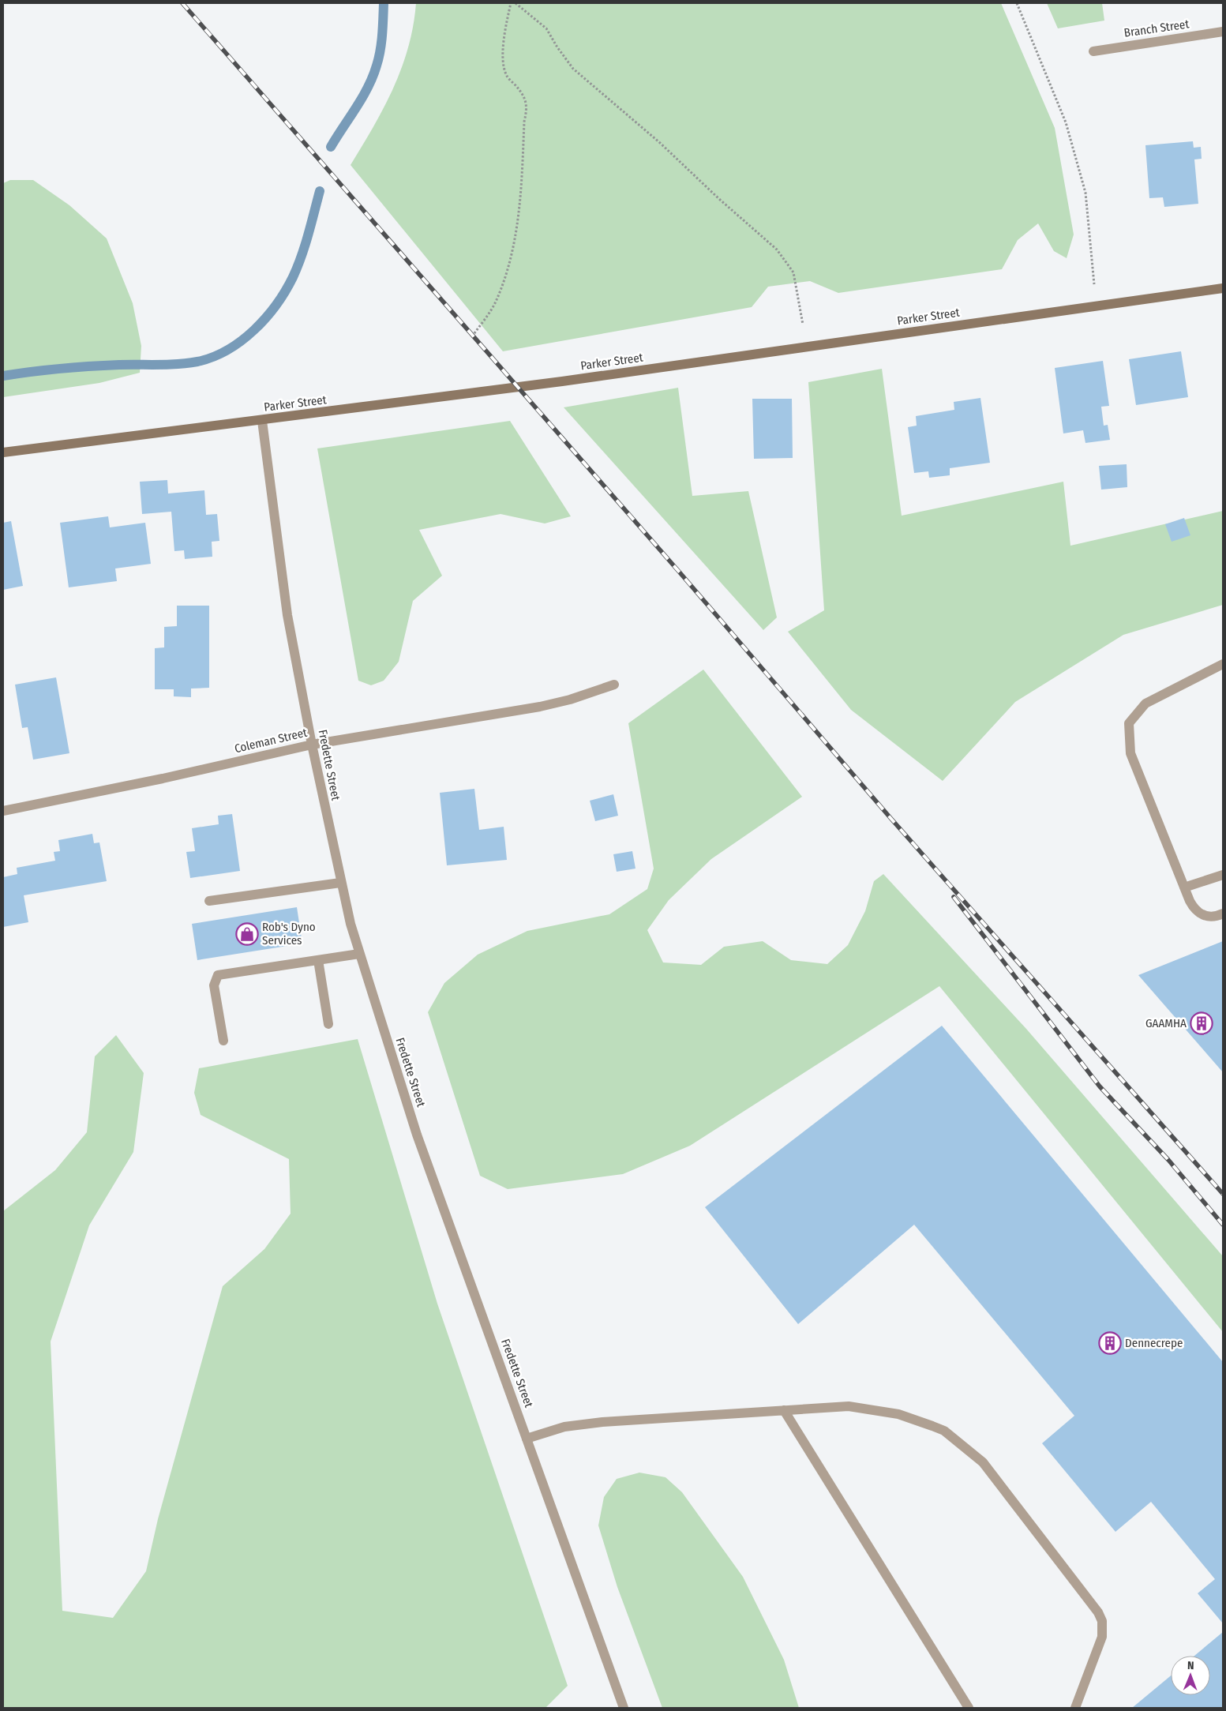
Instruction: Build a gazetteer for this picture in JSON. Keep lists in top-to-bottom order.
{
  "streets": {
    "main road": ["Parker Street"],
    "street": ["Branch Street", "Coleman Street", "Fredette Street"]
  },
  "crossings": [
    ["Parker Street", "Fredette Street"],
    ["Coleman Street", "Fredette Street"]
  ],
  "places": {
    "shop": ["Rob's Dyno Services"],
    "building": ["GAAMHA", "Dennecrepe"]
  },
  "north": "top"
}
